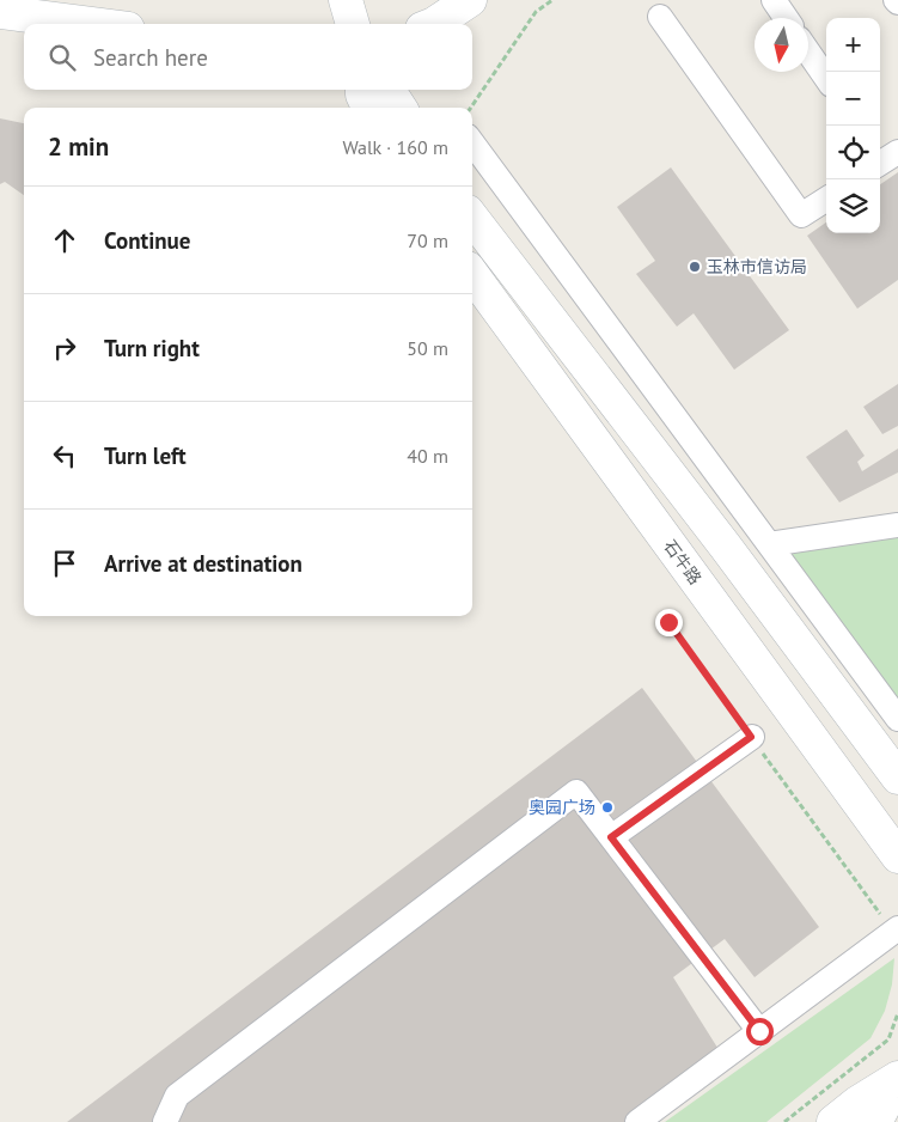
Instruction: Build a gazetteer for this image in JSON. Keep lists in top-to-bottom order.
{
  "streets": {
    "street": ["石牛路"]
  },
  "places": ["玉林市信访局", "奥园广场"],
  "north": "bottom",
  "page": {
    "map_buttons": ["+", "−"],
    "search": "Search here",
    "heading": ["2 min", "Walk · 160 m"],
    "list": [
      ["Continue", "70 m"],
      ["Turn right", "50 m"],
      ["Turn left", "40 m"],
      "Arrive at destination"
    ]
  }
}
